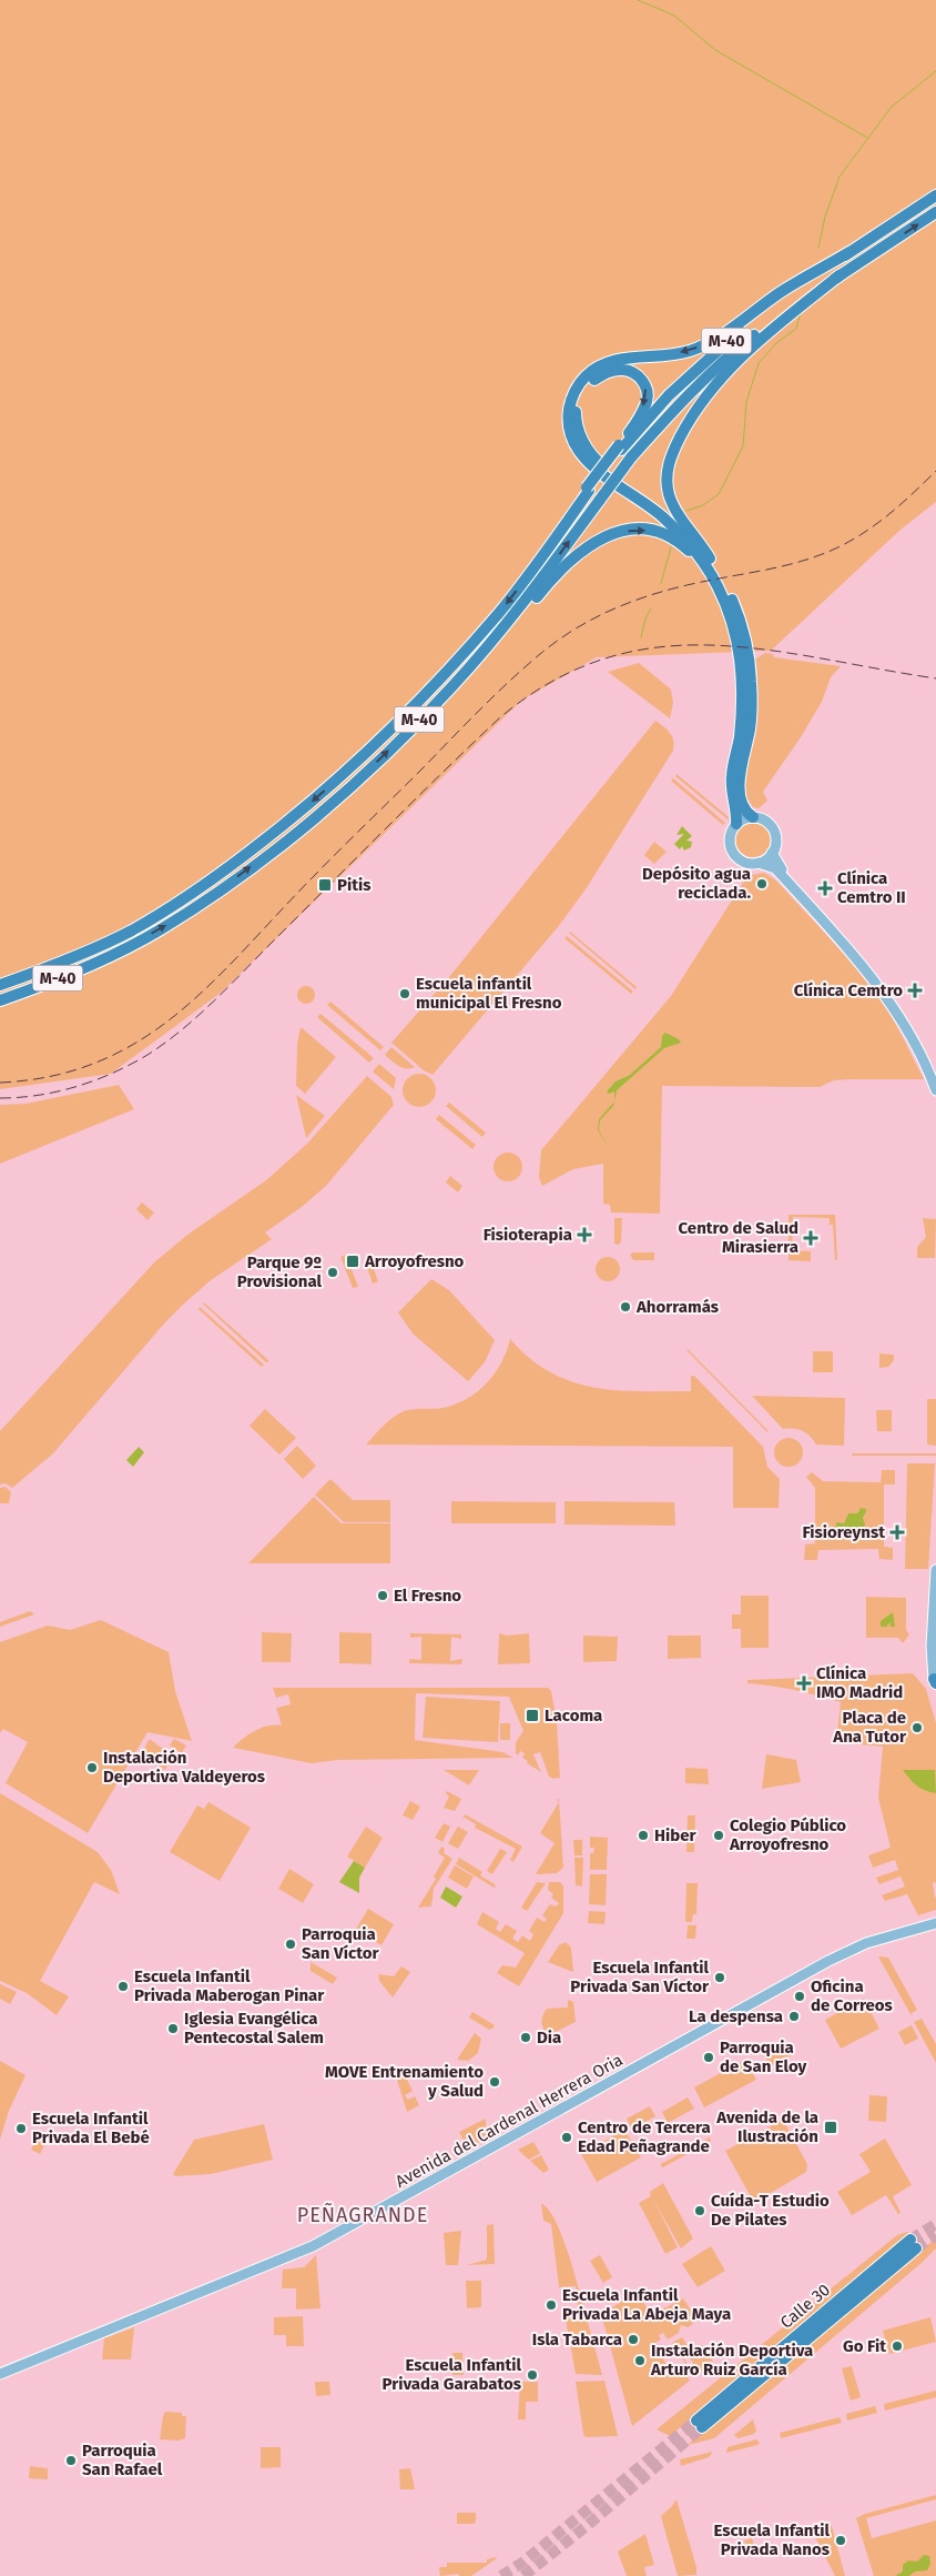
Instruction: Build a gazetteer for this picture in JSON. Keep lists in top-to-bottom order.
{
  "streets": {
    "highway": ["M-40", "Calle 30"],
    "main road": ["Avenida del Cardenal Herrera Oria"]
  },
  "districts": ["PEÑAGRANDE"],
  "places": {
    "other": [
      "Depósito agua reciclada.",
      "Escuela infantil municipal El Fresno",
      "Parque 9º Provisional",
      "Ahorramás",
      "El Fresno",
      "Placa de Ana Tutor",
      "Instalación Deportiva Valdeyeros",
      "Hiber",
      "Colegio Público Arroyofresno",
      "Parroquia San Víctor",
      "Escuela Infantil Privada San Víctor",
      "Escuela Infantil Privada Maberogan Pinar",
      "Oficina de Correos",
      "La despensa",
      "Iglesia Evangélica Pentecostal Salem",
      "Dia",
      "Parroquia de San Eloy",
      "MOVE Entrenamiento y Salud",
      "Escuela Infantil Privada El Bebé",
      "Centro de Tercera Edad Peñagrande",
      "Cuída-T Estudio De Pilates",
      "Escuela Infantil Privada La Abeja Maya",
      "Isla Tabarca",
      "Go Fit",
      "Instalación Deportiva Arturo Ruiz García",
      "Escuela Infantil Privada Garabatos",
      "Parroquia San Rafael",
      "Escuela Infantil Privada Nanos"
    ],
    "transit": [
      "Pitis",
      "Arroyofresno",
      "Lacoma",
      "Avenida de la Ilustración"
    ],
    "health": [
      "Clínica Cemtro II",
      "Clínica Cemtro",
      "Fisioterapia",
      "Centro de Salud Mirasierra",
      "Fisioreynst",
      "Clínica IMO Madrid"
    ]
  }
}
